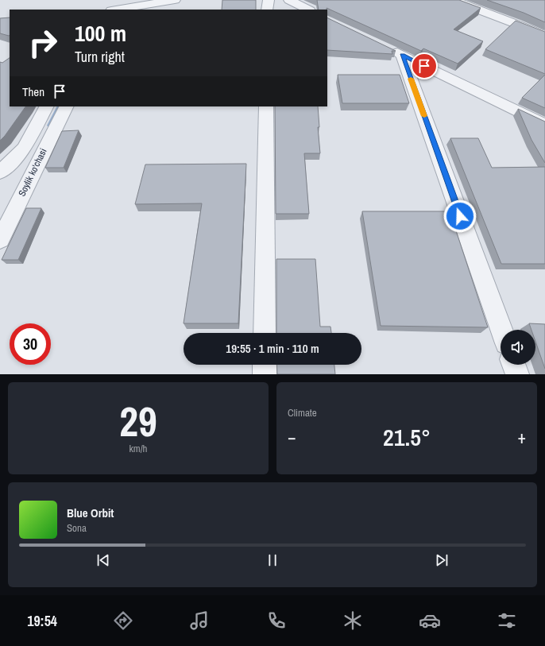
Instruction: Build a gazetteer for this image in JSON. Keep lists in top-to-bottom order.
{
  "streets": {
    "street": ["Soylik ko'chasi"]
  },
  "page": {
    "turn": ["100 m", "Turn right"],
    "then": "Then",
    "limit": "30",
    "trip": "19:55 · 1 min · 110 m",
    "tile": [
      ["29", "km/h"],
      "Climate"
    ],
    "heat": ["−", "21.5°", "+"],
    "song": ["Blue Orbit", "Sona"],
    "tabs": "19:54"
  }
}
